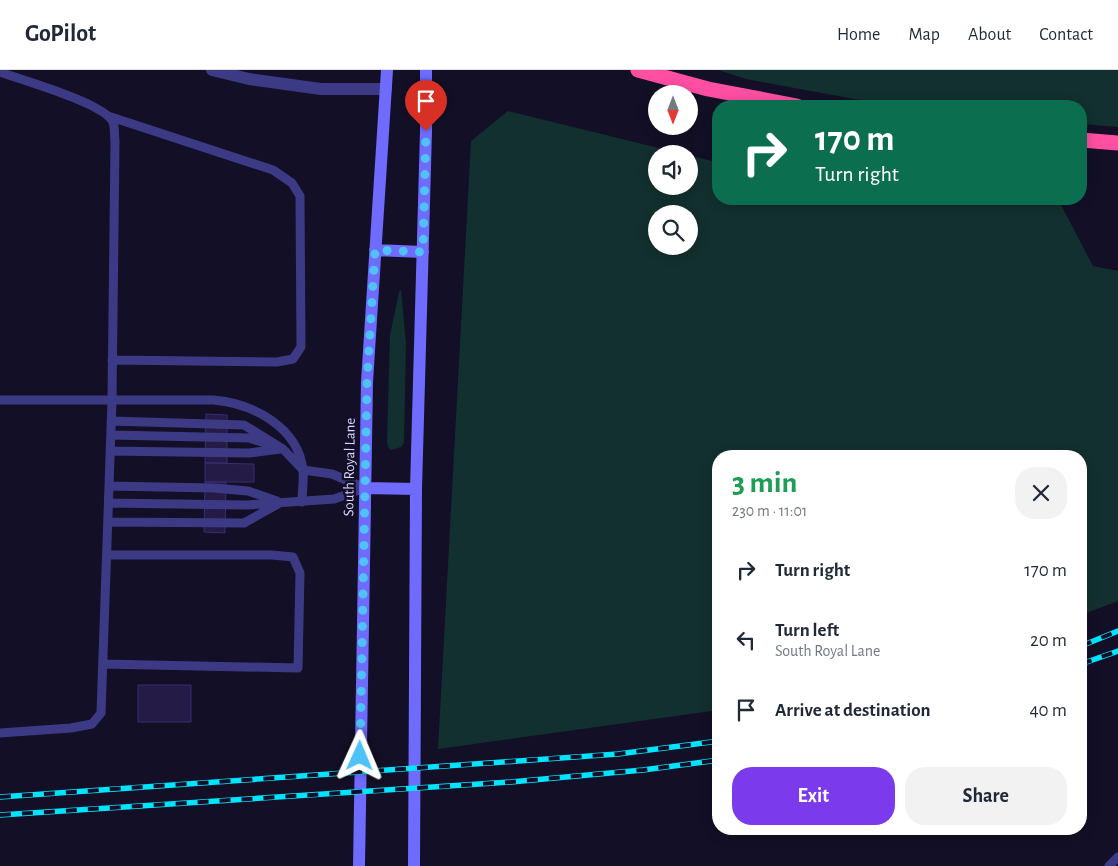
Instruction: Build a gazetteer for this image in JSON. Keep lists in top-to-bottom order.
{
  "streets": {
    "main road": ["South Royal Lane"]
  },
  "north": "bottom",
  "page": {
    "header": "GoPilot",
    "nav": [
      "Home",
      "Map",
      "About",
      "Contact"
    ],
    "turn": ["170 m", "Turn right"],
    "heading": ["3 min", "230 m · 11:01"],
    "list": [
      {
        "name": "Turn right",
        "value": "170 m"
      },
      {
        "name": "Turn left",
        "note": "South Royal Lane",
        "value": "20 m"
      },
      {
        "name": "Arrive at destination",
        "value": "40 m"
      }
    ],
    "buttons": ["Exit", "Share"]
  }
}
